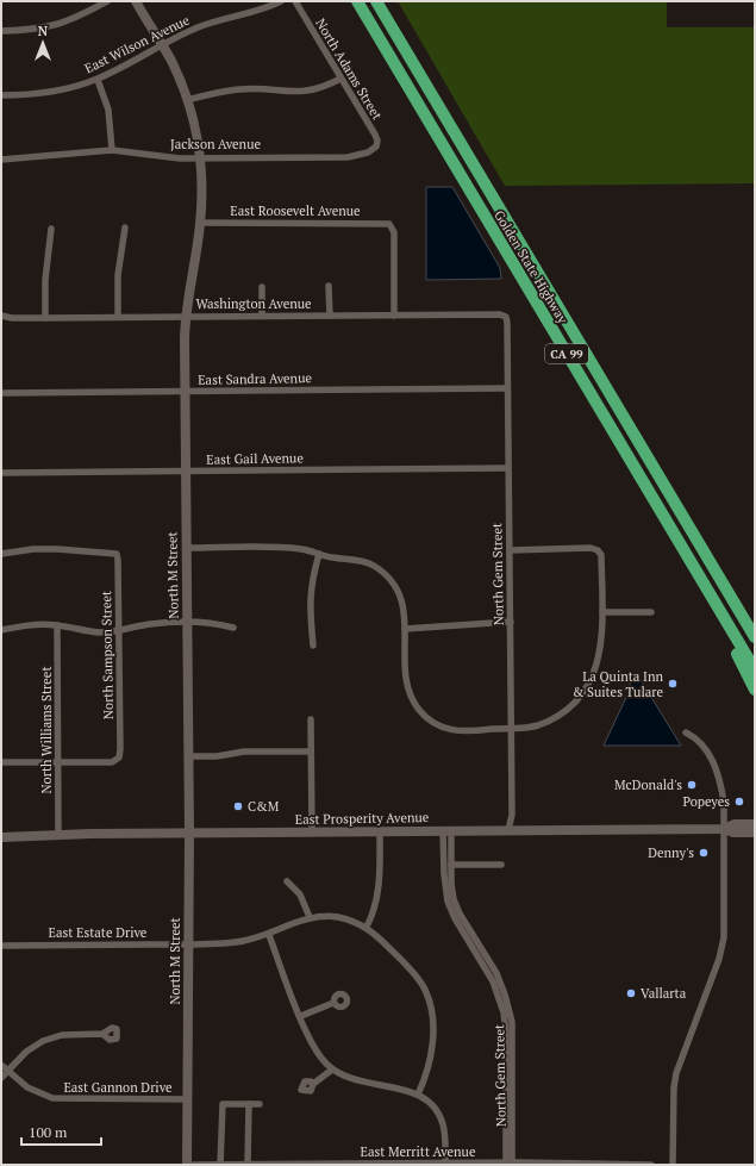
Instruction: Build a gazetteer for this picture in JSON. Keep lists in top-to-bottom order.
{
  "streets": {
    "highway": ["Golden State Highway", "CA 99"],
    "street": [
      "East Wilson Avenue",
      "North Adams Street",
      "Jackson Avenue",
      "East Roosevelt Avenue",
      "Washington Avenue",
      "East Sandra Avenue",
      "East Gail Avenue",
      "North Gem Street",
      "North M Street",
      "North Sampson Street",
      "North Williams Street",
      "East Prosperity Avenue",
      "East Estate Drive",
      "East Gannon Drive",
      "East Merritt Avenue"
    ]
  },
  "crossings": [
    ["East Wilson Avenue", "North M Street"],
    ["North Adams Street", "Jackson Avenue"],
    ["Jackson Avenue", "North M Street"],
    ["East Roosevelt Avenue", "Washington Avenue"],
    ["East Roosevelt Avenue", "North M Street"],
    ["Washington Avenue", "North Gem Street"],
    ["Washington Avenue", "North M Street"],
    ["East Sandra Avenue", "North Gem Street"],
    ["East Sandra Avenue", "North M Street"],
    ["East Gail Avenue", "North Gem Street"],
    ["East Gail Avenue", "North M Street"],
    ["North Gem Street", "East Prosperity Avenue"],
    ["North Gem Street", "East Merritt Avenue"],
    ["North M Street", "East Prosperity Avenue"],
    ["North M Street", "East Estate Drive"],
    ["North M Street", "East Gannon Drive"],
    ["North M Street", "East Merritt Avenue"],
    ["North Sampson Street", "North Williams Street"],
    ["North Williams Street", "East Prosperity Avenue"]
  ],
  "places": [
    "La Quinta Inn & Suites Tulare",
    "McDonald's",
    "Popeyes",
    "C&M",
    "Denny's",
    "Vallarta"
  ],
  "scale_bar": "100 m",
  "north": "top"
}
